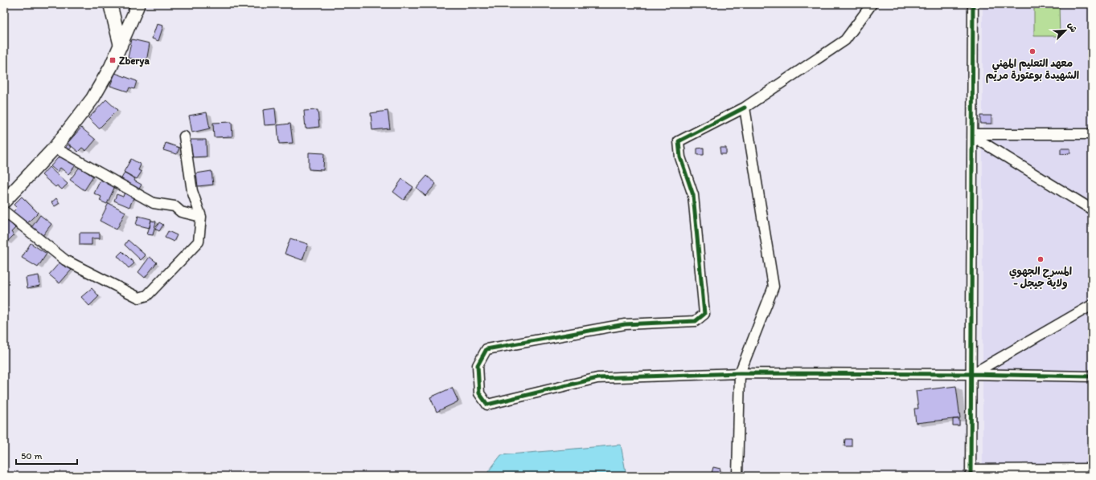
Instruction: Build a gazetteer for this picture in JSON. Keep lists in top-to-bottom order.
{
  "places": {
    "other": ["معهد التعليم المهني الشهيدة بوعتورة مريم", "المسرح الجهوي - ولاية جيجل"],
    "transit": ["Zberya"]
  },
  "scale_bar": "50 m",
  "north": "top right"
}
